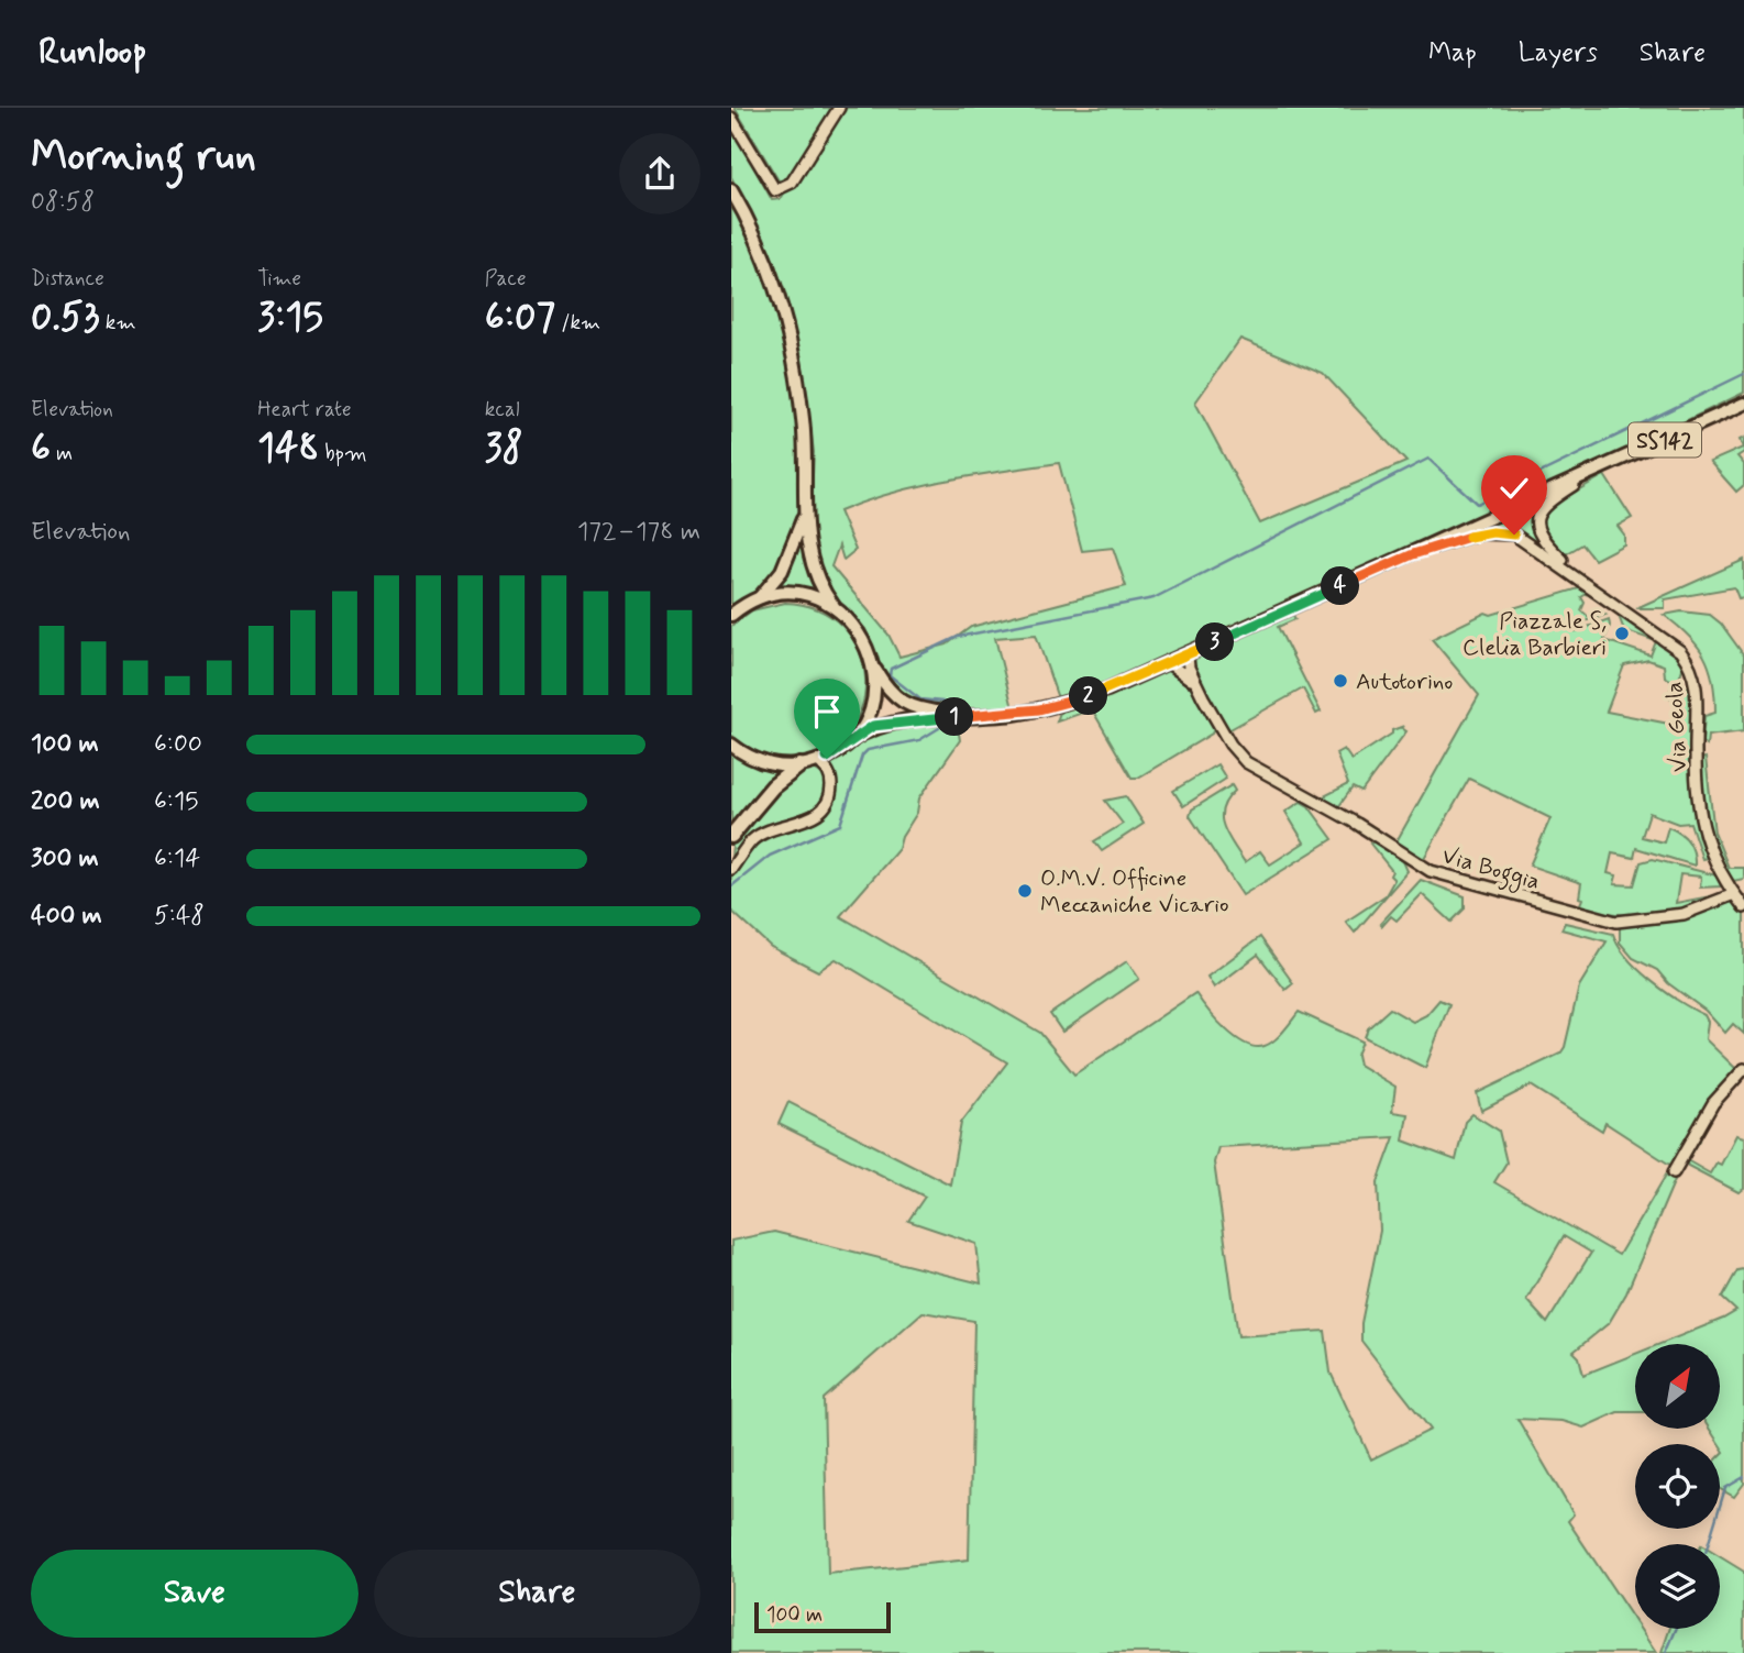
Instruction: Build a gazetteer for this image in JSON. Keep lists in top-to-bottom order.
{
  "streets": {
    "main road": ["SS142"],
    "street": ["Via Geola", "Via Boggia"]
  },
  "crossings": [
    ["SS142", "Via Geola"],
    ["SS142", "Via Boggia"],
    ["Via Geola", "Via Boggia"]
  ],
  "places": ["Piazzale S, Clelia Barbieri", "Autotorino", "O.M.V. Officine Meccaniche Vicario"],
  "scale_bar": "100 m",
  "north": "top right",
  "page": {
    "header": "Runloop",
    "nav": ["Map", "Layers", "Share"],
    "heading": ["Morning run", "08:58"],
    "stats": [
      ["Distance", "0.53 km"],
      ["Time", "3:15"],
      ["Pace", "6:07 /km"],
      ["Elevation", "6 m"],
      ["Heart rate", "148 bpm"],
      ["kcal", "38"]
    ],
    "chart": ["Elevation", "172–178 m"],
    "pins": [
      "4",
      "3",
      "2",
      "1"
    ],
    "list": [
      {
        "name": "100 m",
        "note": "6:00"
      },
      {
        "name": "200 m",
        "note": "6:15"
      },
      {
        "name": "300 m",
        "note": "6:14"
      },
      {
        "name": "400 m",
        "note": "5:48"
      }
    ],
    "buttons": ["Save", "Share"],
    "scale": "100 m"
  }
}
